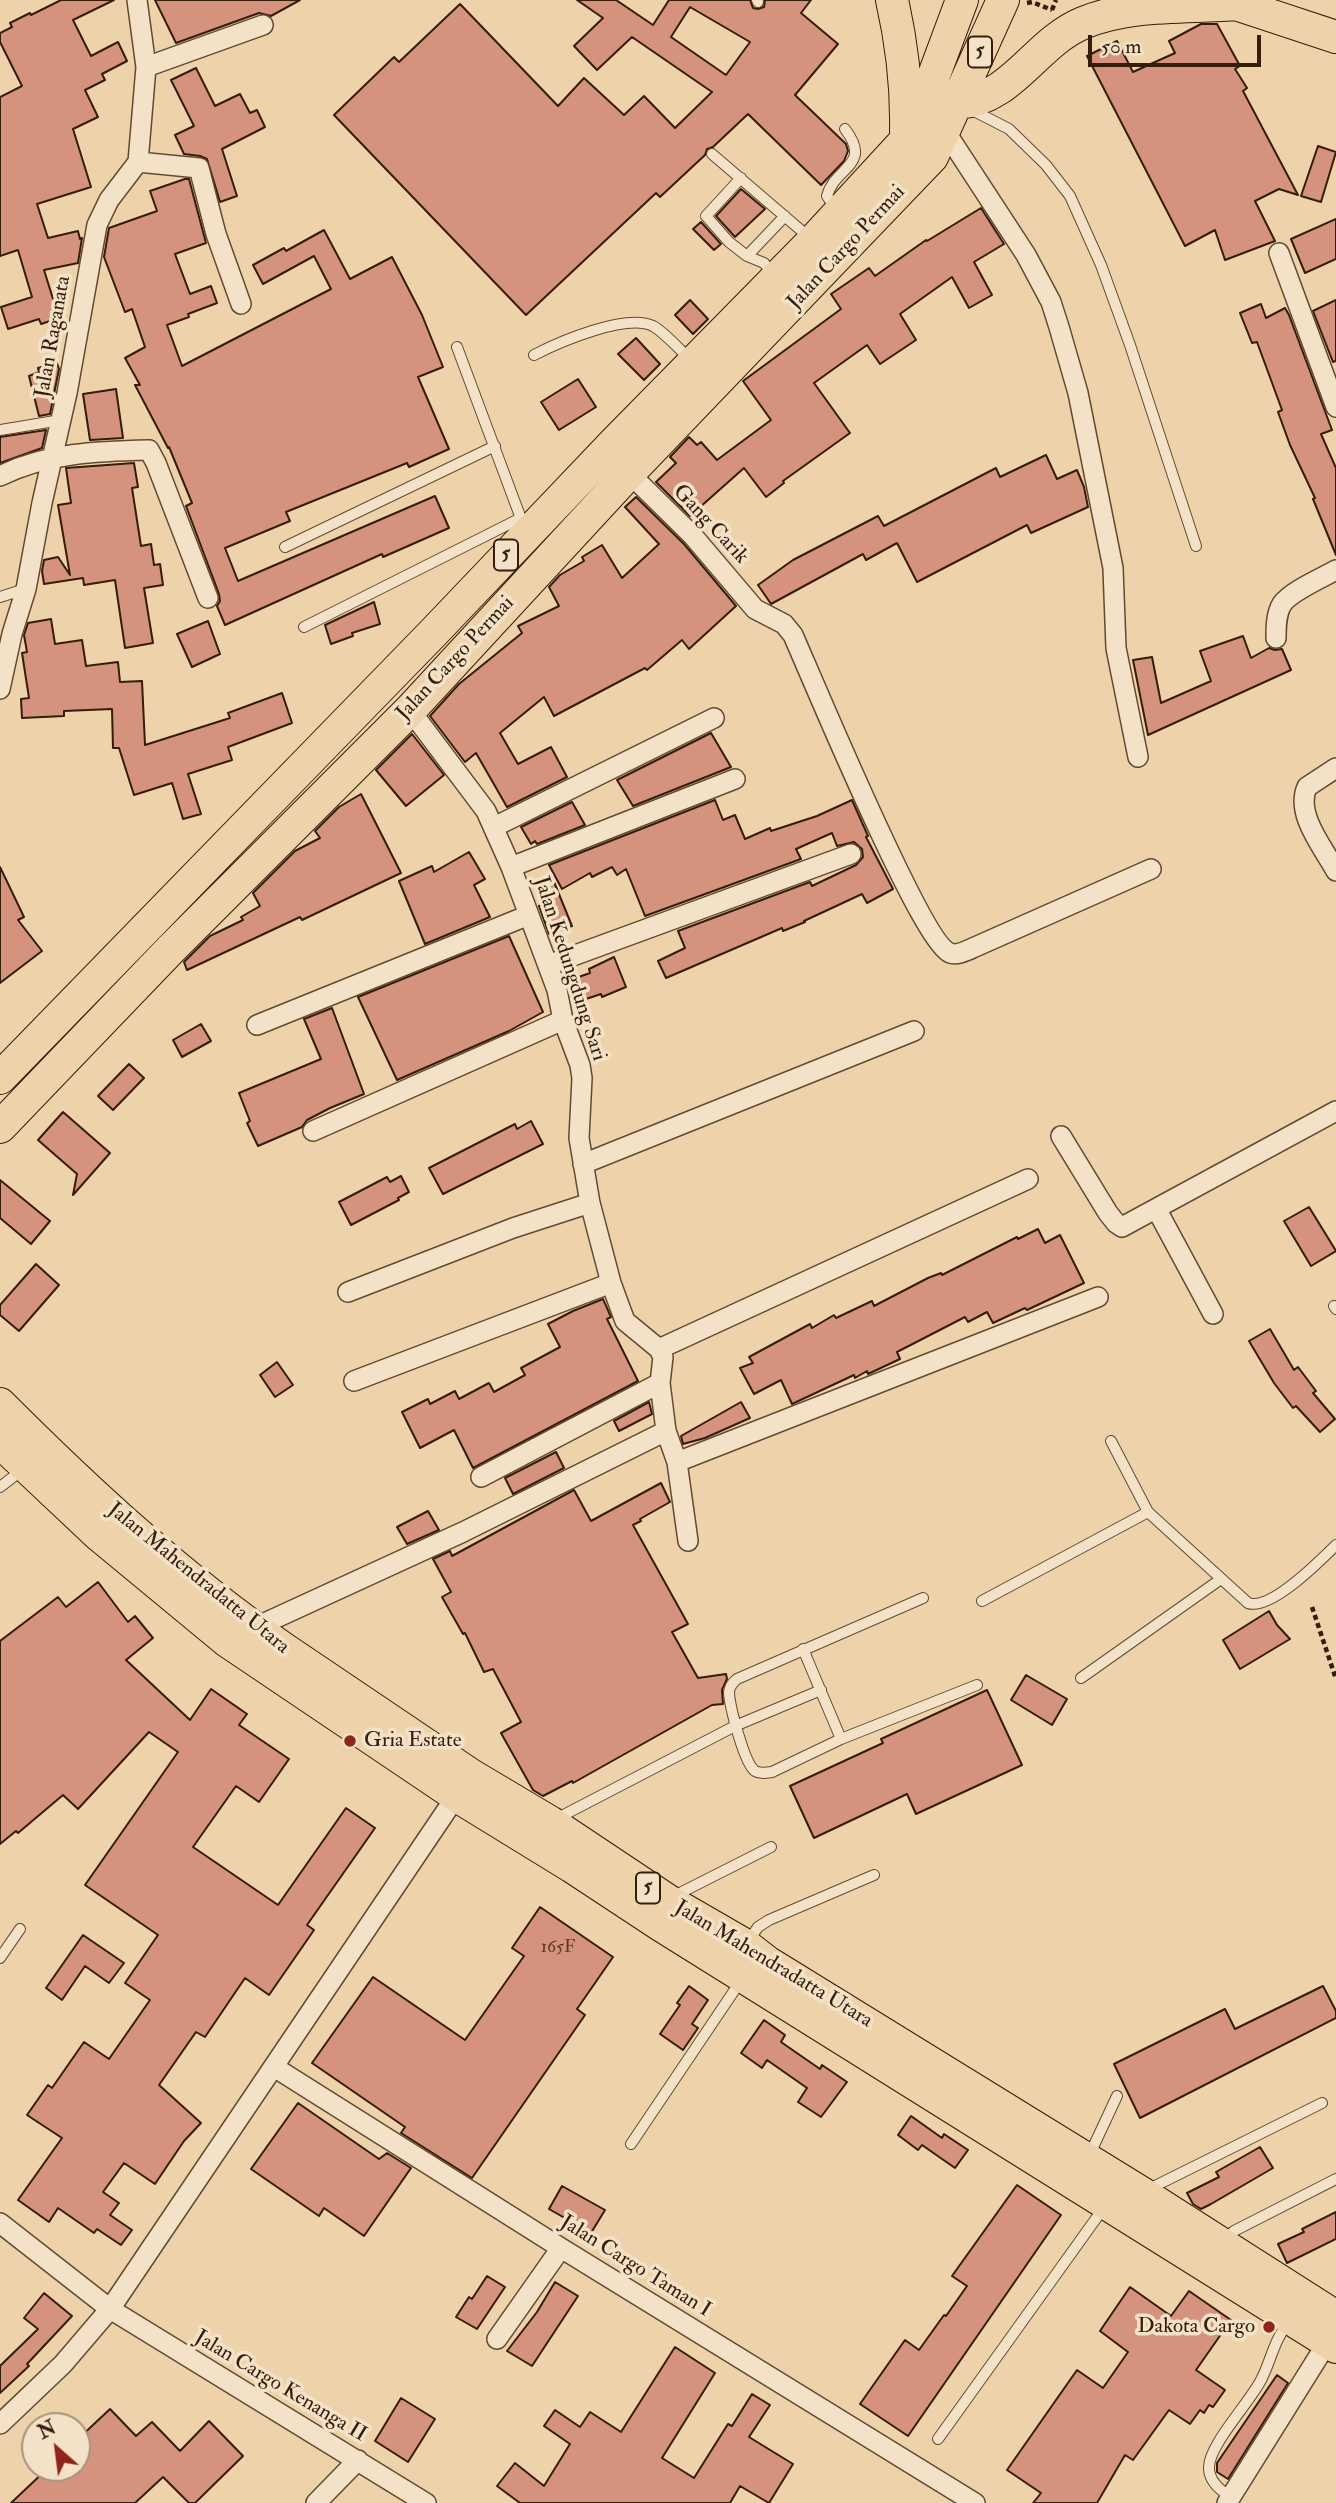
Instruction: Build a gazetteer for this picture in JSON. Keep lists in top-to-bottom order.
{
  "streets": {
    "highway": ["5", "Jalan Cargo Permai", "Jalan Mahendradatta Utara"],
    "street": [
      "Jalan Raganata",
      "Gang Carik",
      "Jalan Kedungdung Sari",
      "Jalan Cargo Taman I",
      "Jalan Cargo Kenanga II"
    ]
  },
  "crossings": [
    ["Jalan Cargo Permai", "Gang Carik"],
    ["Jalan Cargo Permai", "Jalan Kedungdung Sari"]
  ],
  "places": ["Gria Estate", "Dakota Cargo"],
  "house_numbers": ["165F"],
  "scale_bar": "50 m",
  "north": "top left"
}
